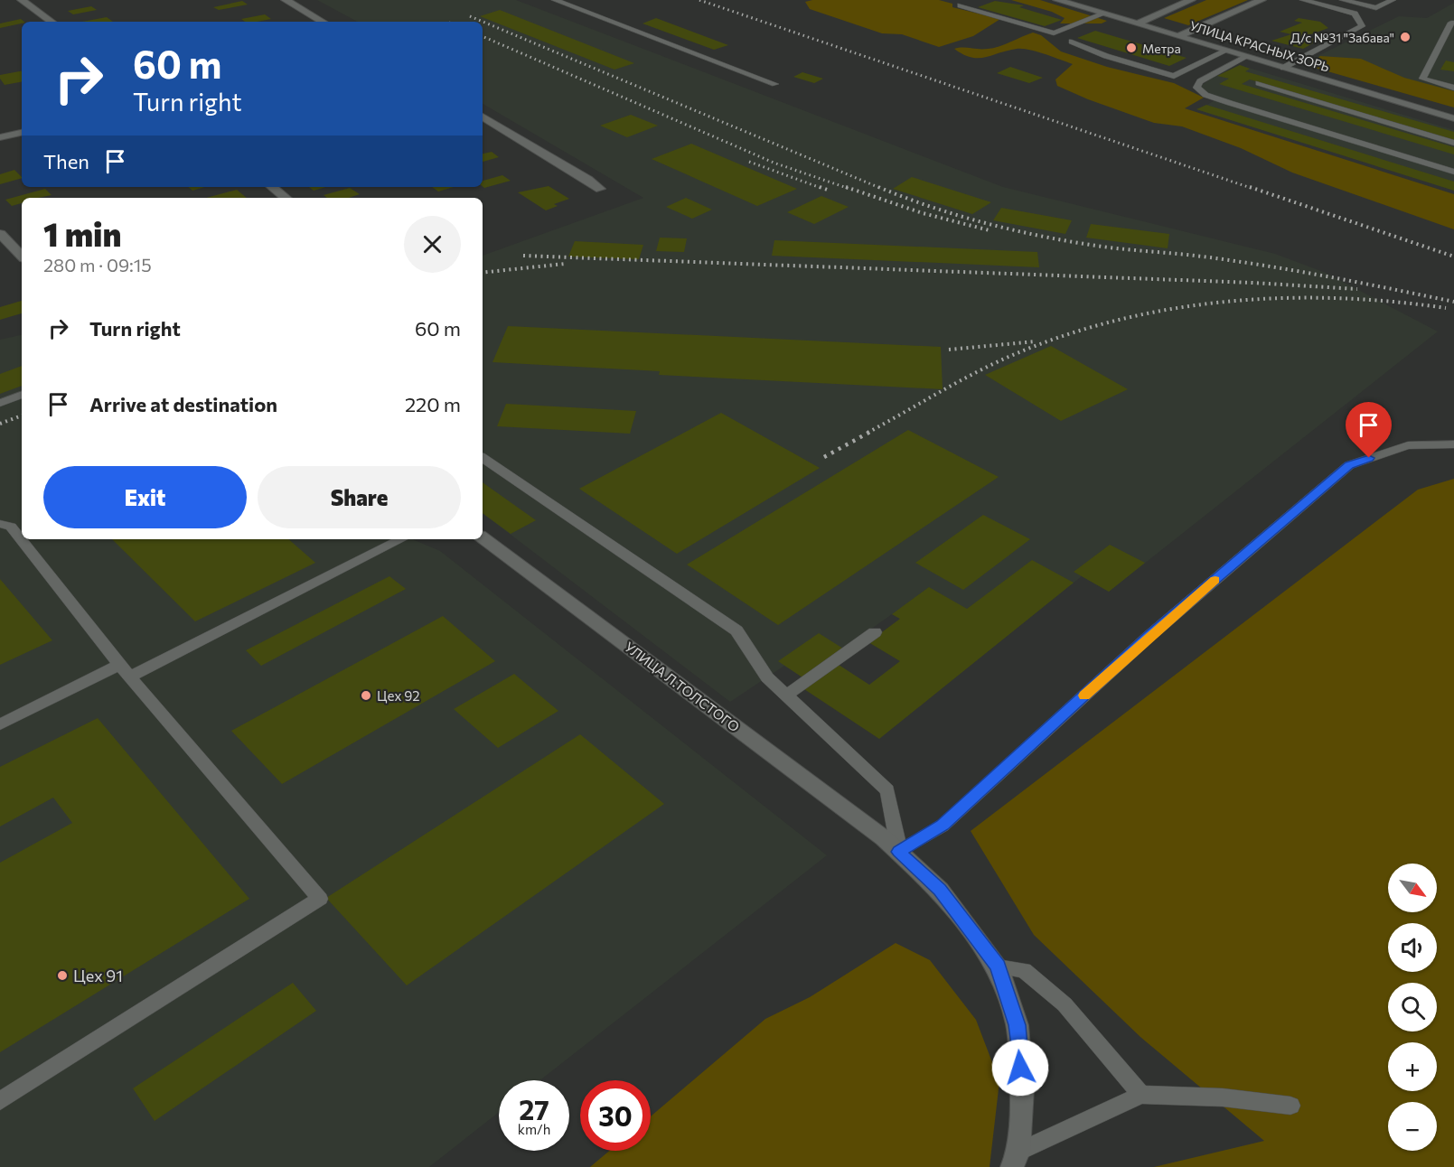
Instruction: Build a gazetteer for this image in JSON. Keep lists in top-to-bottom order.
{
  "streets": {
    "street": ["УЛИЦА КРАСНЫХ ЗОРЬ", "УЛИЦА Л.ТОЛСТОГО"]
  },
  "places": [
    "Д/с №31 \"Забава\"",
    "Метра",
    "Цех 92",
    "Цех 91"
  ],
  "north": "bottom right",
  "page": {
    "turn": ["60 m", "Turn right"],
    "then": "Then",
    "heading": ["1 min", "280 m · 09:15"],
    "list": [
      {
        "name": "Turn right",
        "value": "60 m"
      },
      {
        "name": "Arrive at destination",
        "value": "220 m"
      }
    ],
    "buttons": ["Exit", "Share"],
    "map_buttons": ["+", "−"],
    "speed": "27 km/h",
    "limit": "30"
  }
}
